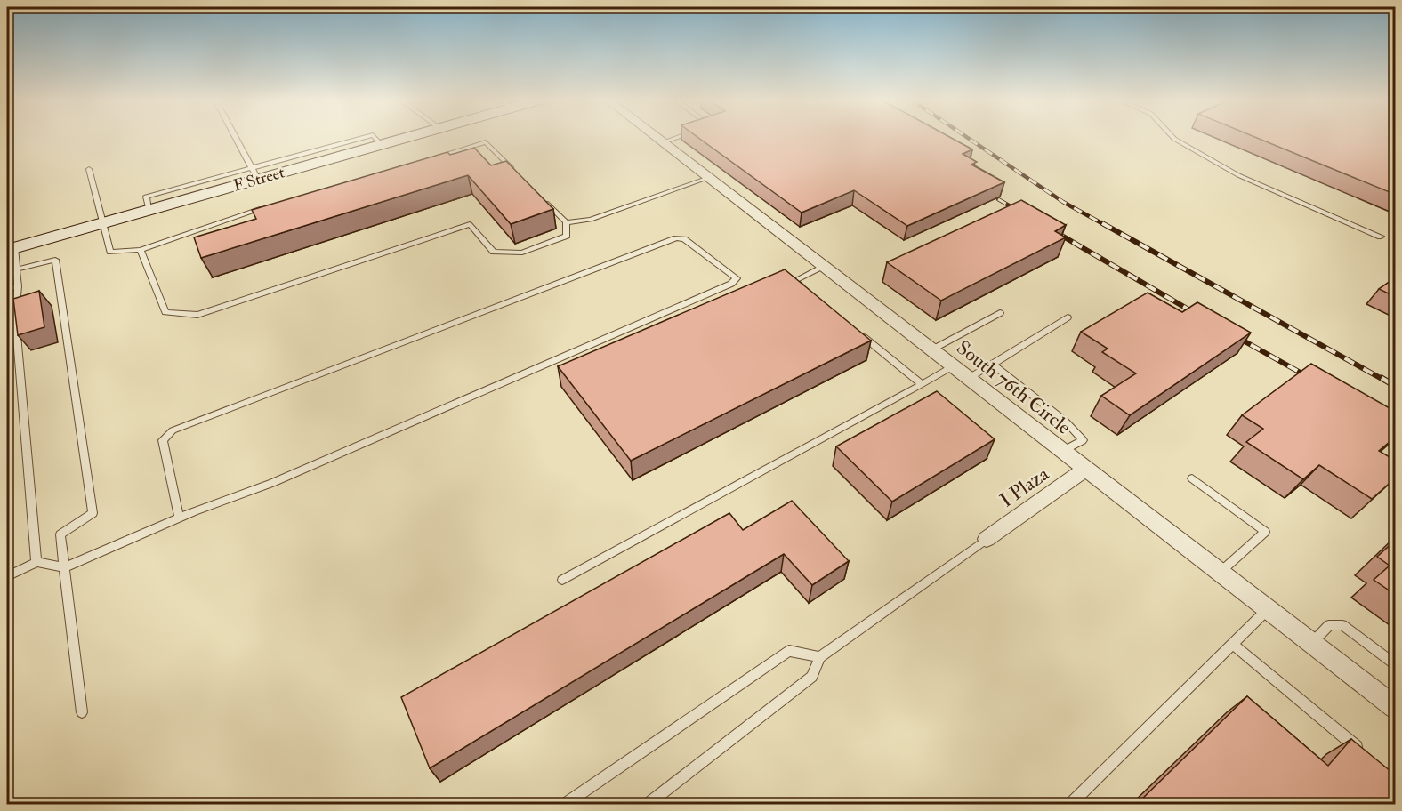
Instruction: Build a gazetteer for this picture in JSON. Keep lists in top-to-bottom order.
{
  "streets": {
    "street": ["F Street", "South 76th Circle", "I Plaza"]
  },
  "crossings": [
    ["South 76th Circle", "I Plaza"]
  ]
}
